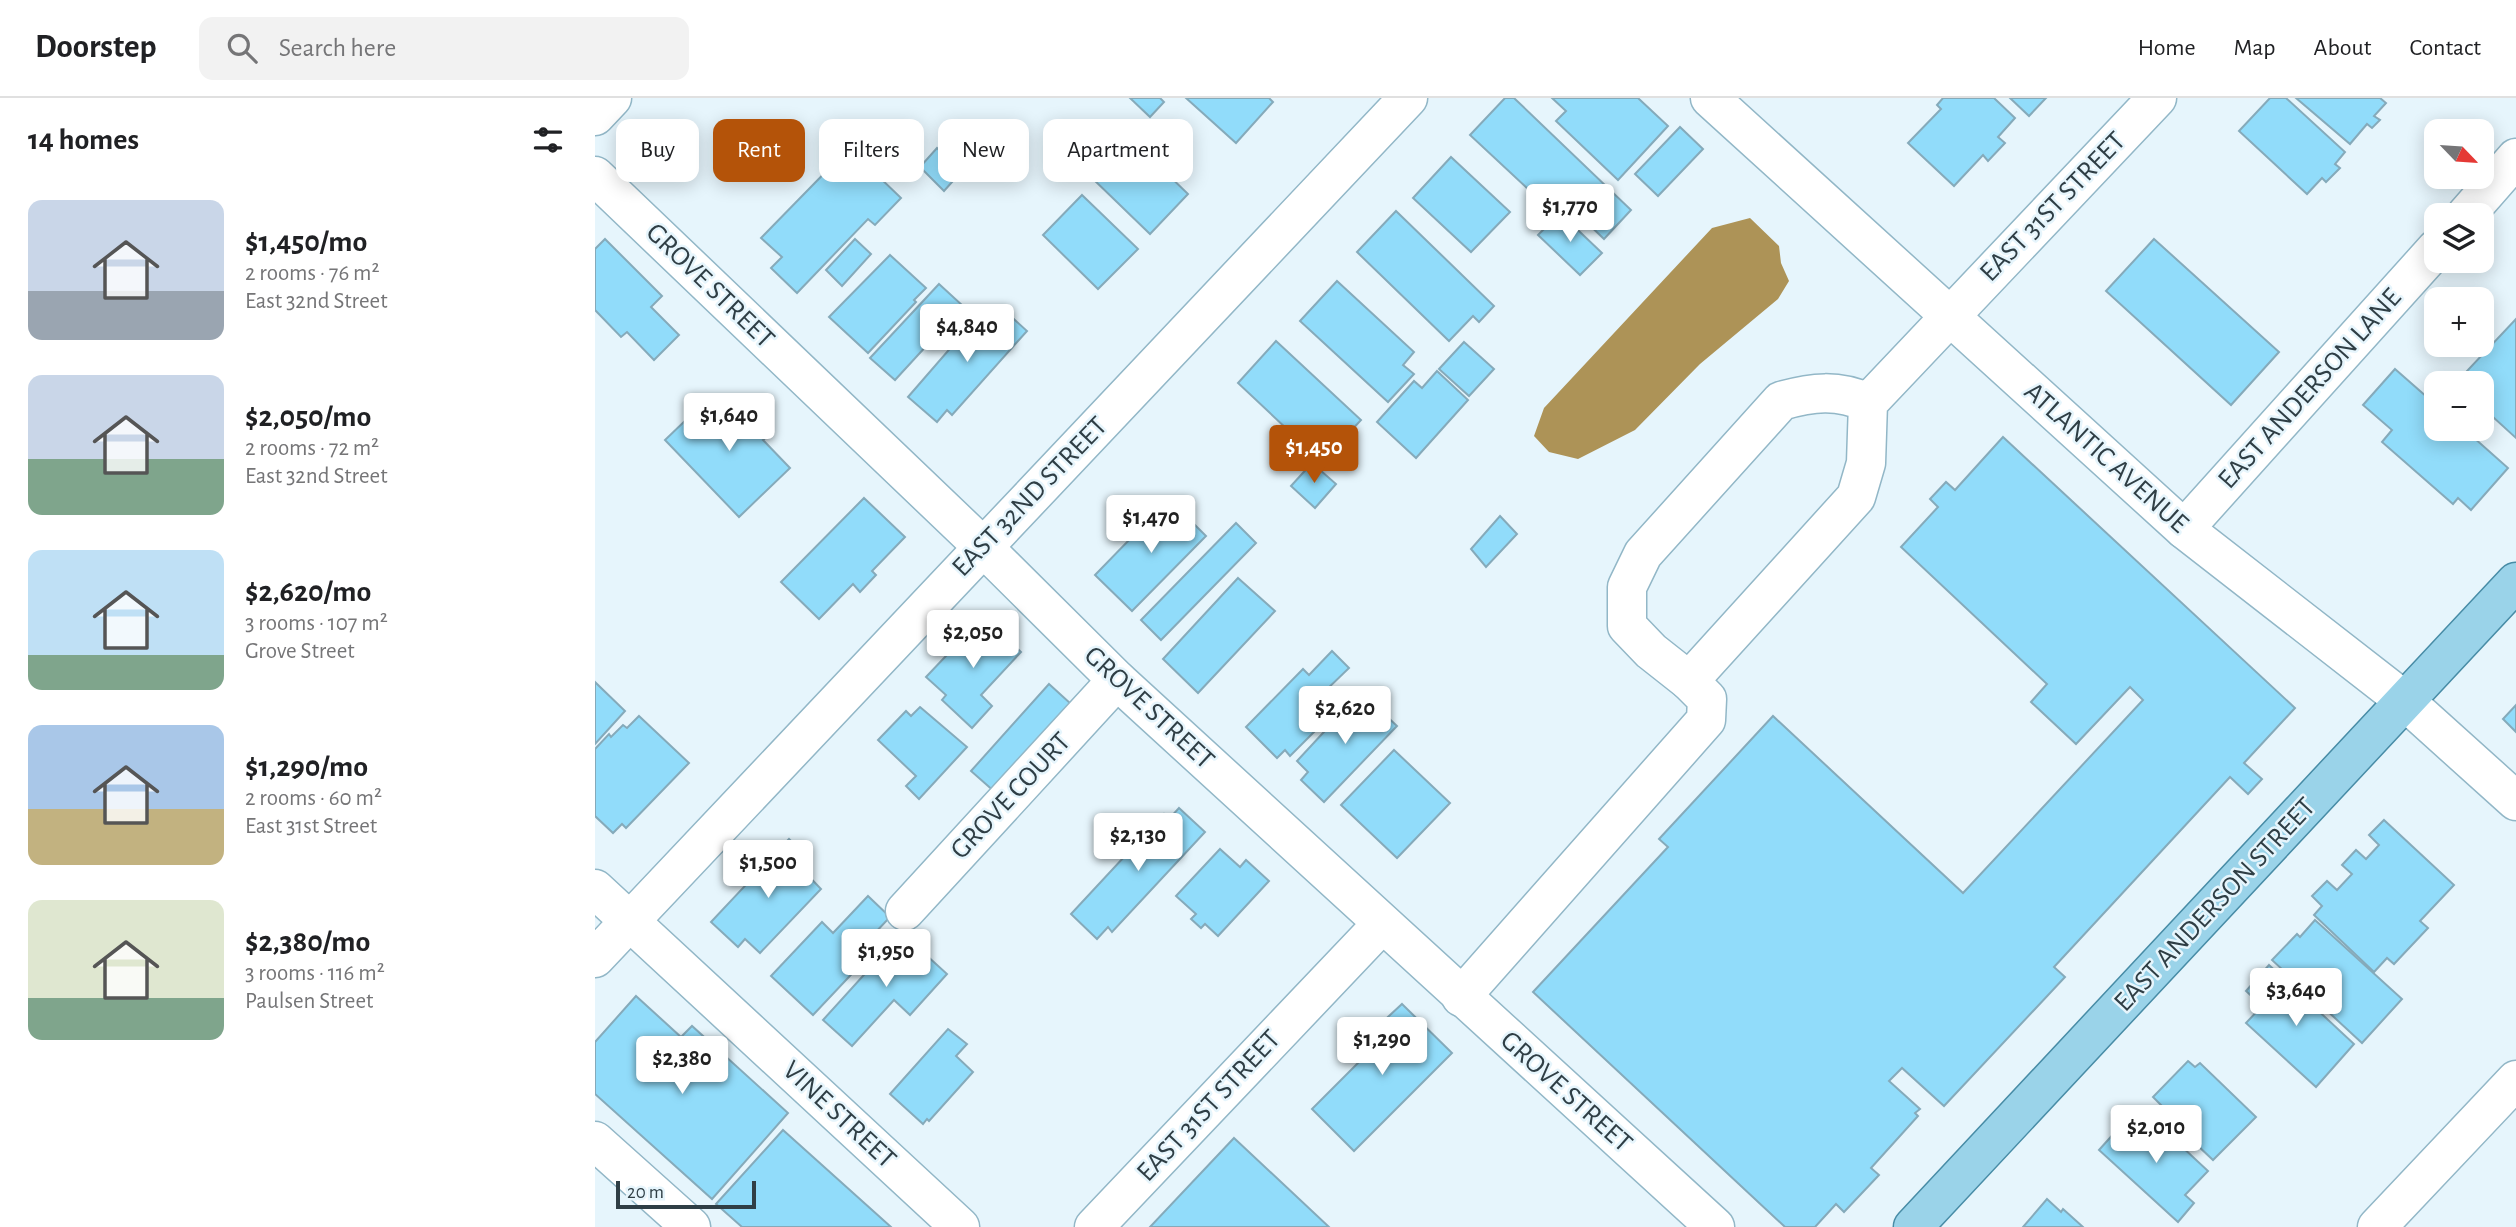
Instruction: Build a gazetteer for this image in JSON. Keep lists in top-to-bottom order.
{
  "streets": {
    "main road": ["EAST ANDERSON STREET"],
    "street": [
      "EAST 31ST STREET",
      "GROVE STREET",
      "EAST ANDERSON LANE",
      "ATLANTIC AVENUE",
      "EAST 32ND STREET",
      "GROVE COURT",
      "VINE STREET"
    ]
  },
  "crossings": [
    ["EAST 31ST STREET", "GROVE STREET"],
    ["EAST 31ST STREET", "ATLANTIC AVENUE"],
    ["GROVE STREET", "EAST 32ND STREET"],
    ["GROVE STREET", "GROVE COURT"],
    ["EAST ANDERSON LANE", "ATLANTIC AVENUE"],
    ["ATLANTIC AVENUE", "EAST ANDERSON STREET"],
    ["EAST 32ND STREET", "VINE STREET"]
  ],
  "scale_bar": "20 m",
  "north": "bottom right",
  "page": {
    "header": "Doorstep",
    "search": "Search here",
    "nav": [
      "Home",
      "Map",
      "About",
      "Contact"
    ],
    "heading": "14 homes",
    "map_buttons": ["+", "−"],
    "chip": [
      "Buy",
      "Rent",
      "Filters",
      "New",
      "Apartment"
    ],
    "list": [
      {
        "name": "$1,450/mo",
        "note": "2 rooms · 76 m² · East 32nd Street"
      },
      {
        "name": "$2,050/mo",
        "note": "2 rooms · 72 m² · East 32nd Street"
      },
      {
        "name": "$2,620/mo",
        "note": "3 rooms · 107 m² · Grove Street"
      },
      {
        "name": "$1,290/mo",
        "note": "2 rooms · 60 m² · East 31st Street"
      },
      {
        "name": "$2,380/mo",
        "note": "3 rooms · 116 m² · Paulsen Street"
      }
    ],
    "price": [
      "$1,770",
      "$4,840",
      "$1,640",
      "$1,450",
      "$1,470",
      "$2,050",
      "$2,620",
      "$2,130",
      "$1,500",
      "$1,950",
      "$3,640",
      "$1,290",
      "$2,380",
      "$2,010"
    ],
    "scale": "20 m"
  }
}
